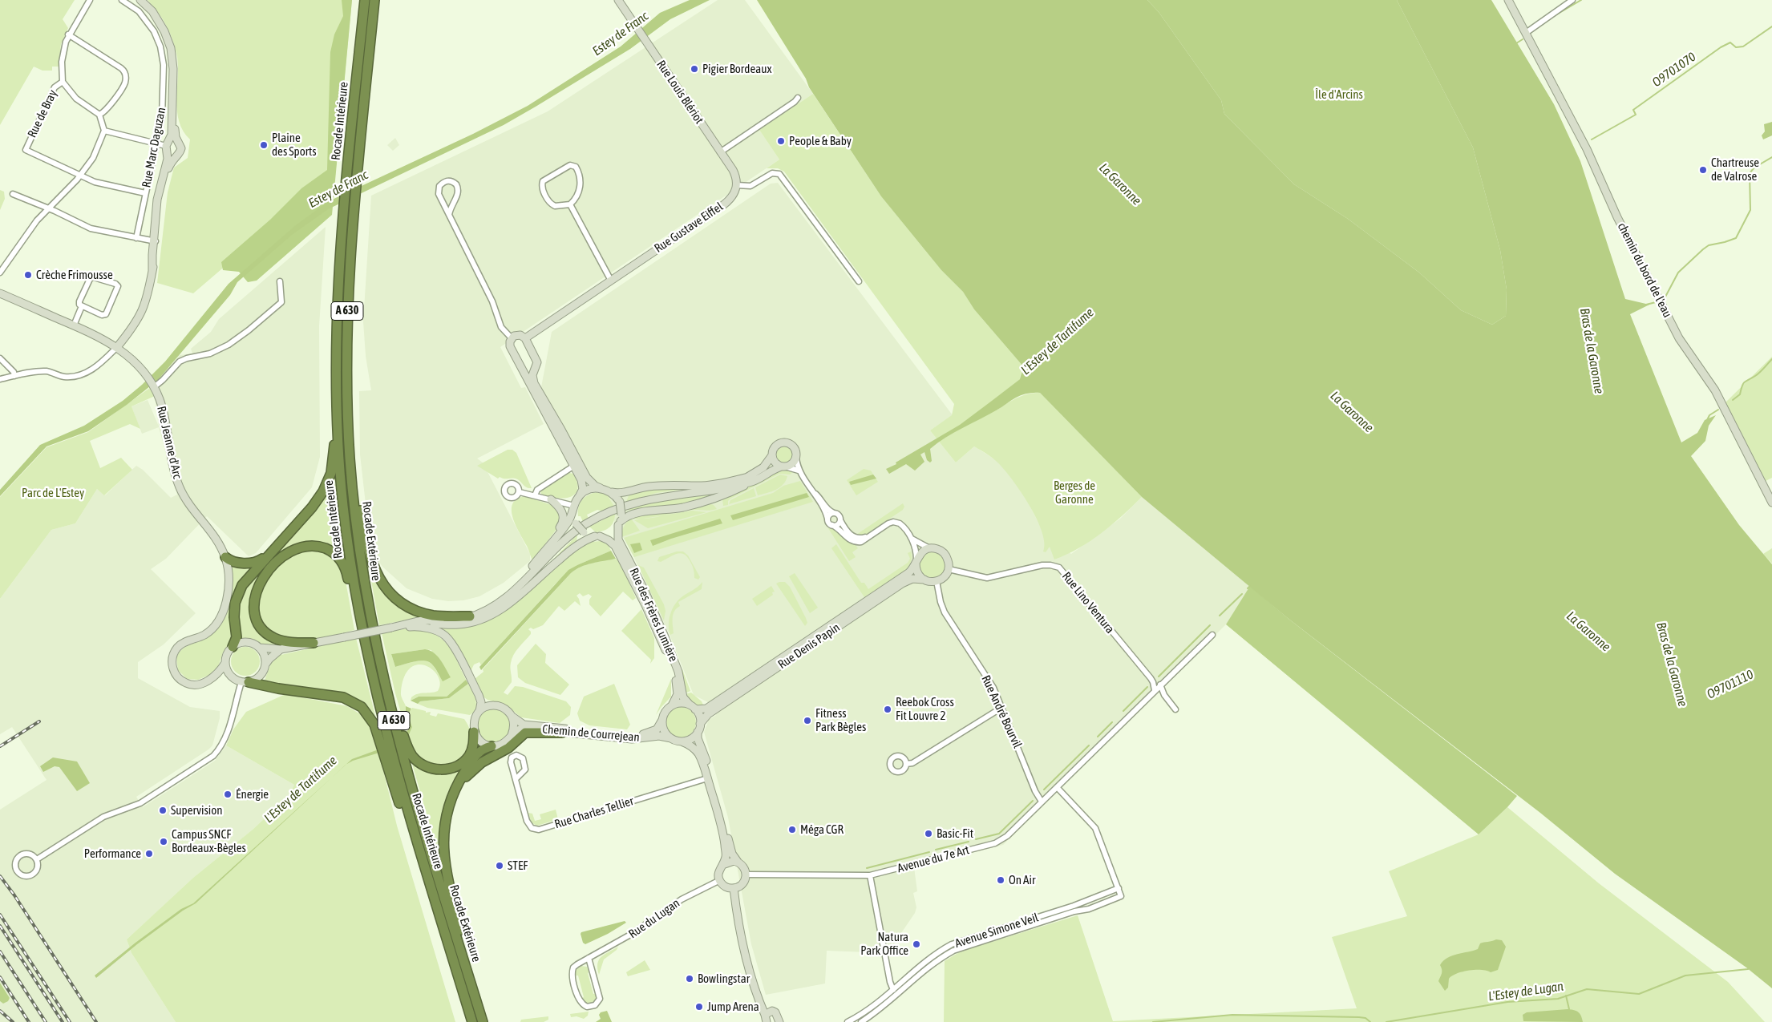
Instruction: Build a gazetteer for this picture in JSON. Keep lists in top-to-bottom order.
{
  "streets": {
    "highway": ["Rocade Intérieure", "A 630", "Rocade Extérieure"],
    "street": [
      "Rue Louis Blériot",
      "Rue de Bray",
      "Rue Marc Daguzan",
      "Rue Gustave Eiffel",
      "chemin du bord de l'eau",
      "Rue Jeanne d'Arc",
      "Rue Lino Ventura",
      "Rue des Frères Lumière",
      "Rue Denis Papin",
      "Rue André Bourvil",
      "Chemin de Courrejean",
      "Rue Charles Tellier",
      "Avenue du 7e Art",
      "Rue du Lugan",
      "Avenue Simone Veil"
    ]
  },
  "crossings": [
    ["Rue Louis Blériot", "Rue Gustave Eiffel"],
    ["Rue Lino Ventura", "Rue Denis Papin"],
    ["Rue Lino Ventura", "Rue André Bourvil"],
    ["Rue Lino Ventura", "Avenue du 7e Art"],
    ["Rue des Frères Lumière", "Rue Denis Papin"],
    ["Rue des Frères Lumière", "Chemin de Courrejean"],
    ["Rue Denis Papin", "Rue André Bourvil"],
    ["Rue Denis Papin", "Chemin de Courrejean"],
    ["Rue André Bourvil", "Avenue du 7e Art"],
    ["Avenue du 7e Art", "Rue du Lugan"]
  ],
  "water": [
    "Estey de Franc",
    "O9701070",
    "La Garonne",
    "L'Estey de Tartifume",
    "Bras de la Garonne",
    "O9701110",
    "L'Estey de Lugan"
  ],
  "parks": ["Île d'Arcins", "Berges de Garonne", "Parc de L'Estey"],
  "places": [
    "Pigier Bordeaux",
    "People & Baby",
    "Plaine des Sports",
    "Chartreuse de Valrose",
    "Crèche Frimousse",
    "Reebok Cross Fit Louvre 2",
    "Fitness Park Bègles",
    "Énergie",
    "Supervision",
    "Méga CGR",
    "Basic-Fit",
    "Campus SNCF Bordeaux-Bègles",
    "Performance",
    "STEF",
    "On Air",
    "Natura Park Office",
    "Bowlingstar",
    "Jump Arena"
  ]
}
